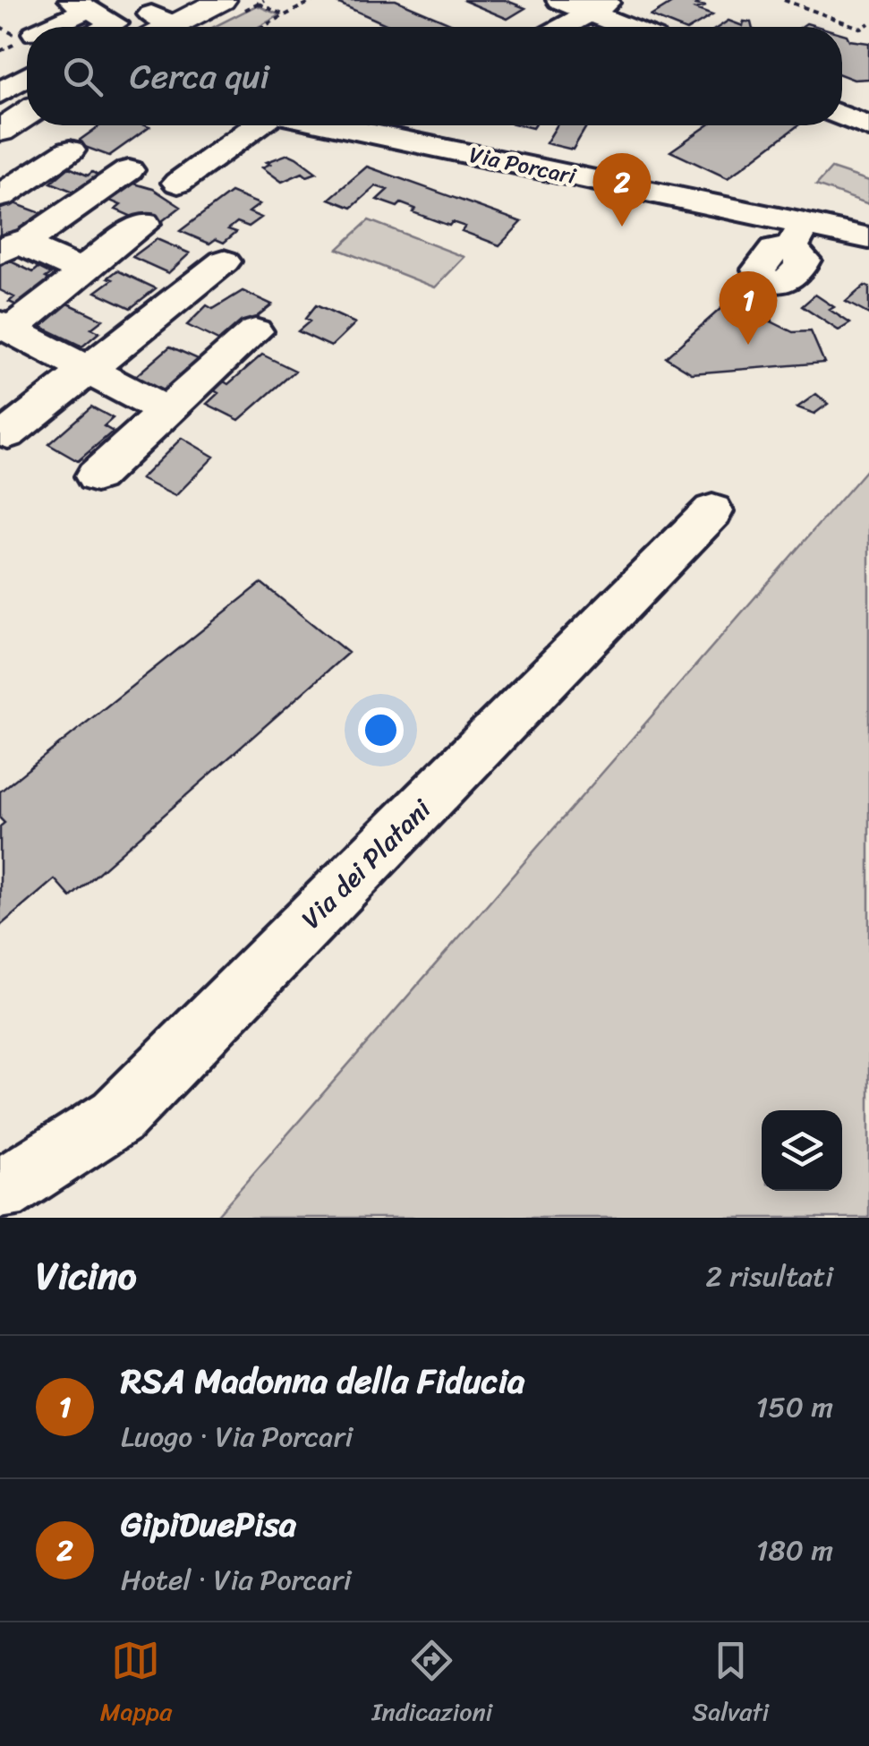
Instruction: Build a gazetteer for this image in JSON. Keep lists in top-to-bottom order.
{
  "streets": {
    "street": ["Via Porcari", "Via dei Platani"]
  },
  "page": {
    "search": "Cerca qui",
    "pins": ["2", "1"],
    "heading": ["Vicino", "2 risultati"],
    "list": [
      {
        "mark": "1",
        "name": "RSA Madonna della Fiducia",
        "note": "Luogo · Via Porcari",
        "value": "150 m"
      },
      {
        "mark": "2",
        "name": "GipiDuePisa",
        "note": "Hotel · Via Porcari",
        "value": "180 m"
      }
    ],
    "nav": ["Mappa", "Indicazioni", "Salvati"]
  }
}
